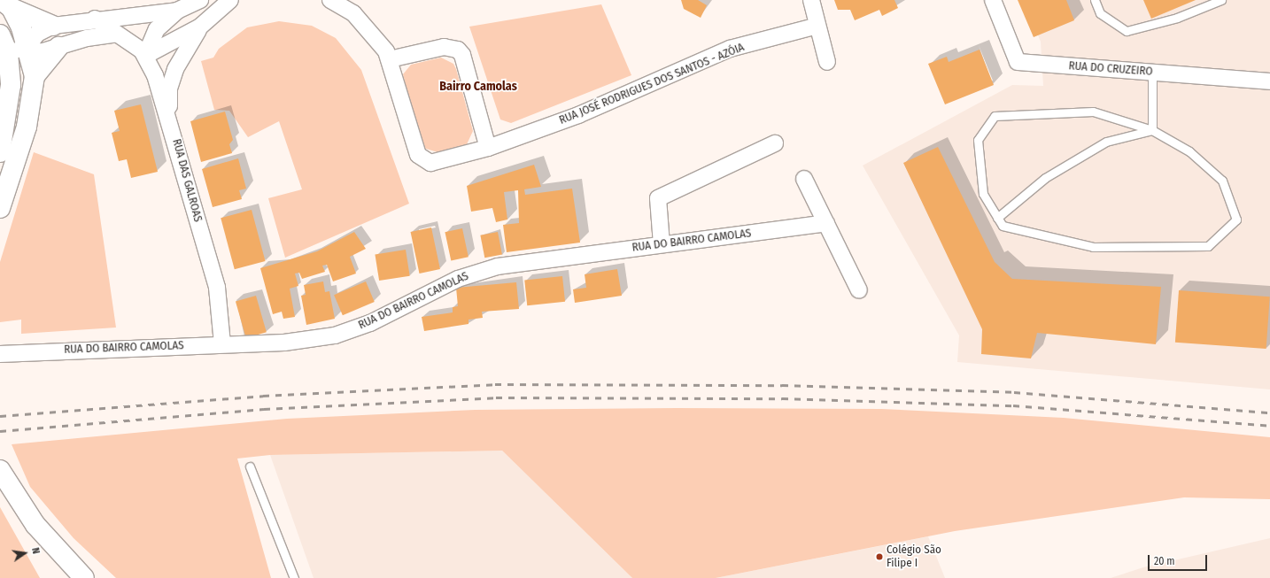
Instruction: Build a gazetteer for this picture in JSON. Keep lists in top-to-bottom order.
{
  "streets": {
    "street": [
      "RUA DO CRUZEIRO",
      "RUA JOSÉ RODRIGUES DOS SANTOS - AZÓIA",
      "RUA DAS GALROAS",
      "RUA DO BAIRRO CAMOLAS"
    ]
  },
  "crossings": [
    ["RUA DAS GALROAS", "RUA DO BAIRRO CAMOLAS"]
  ],
  "districts": ["Bairro Camolas"],
  "places": ["Colégio São Filipe I"],
  "scale_bar": "20 m",
  "north": "right"
}
